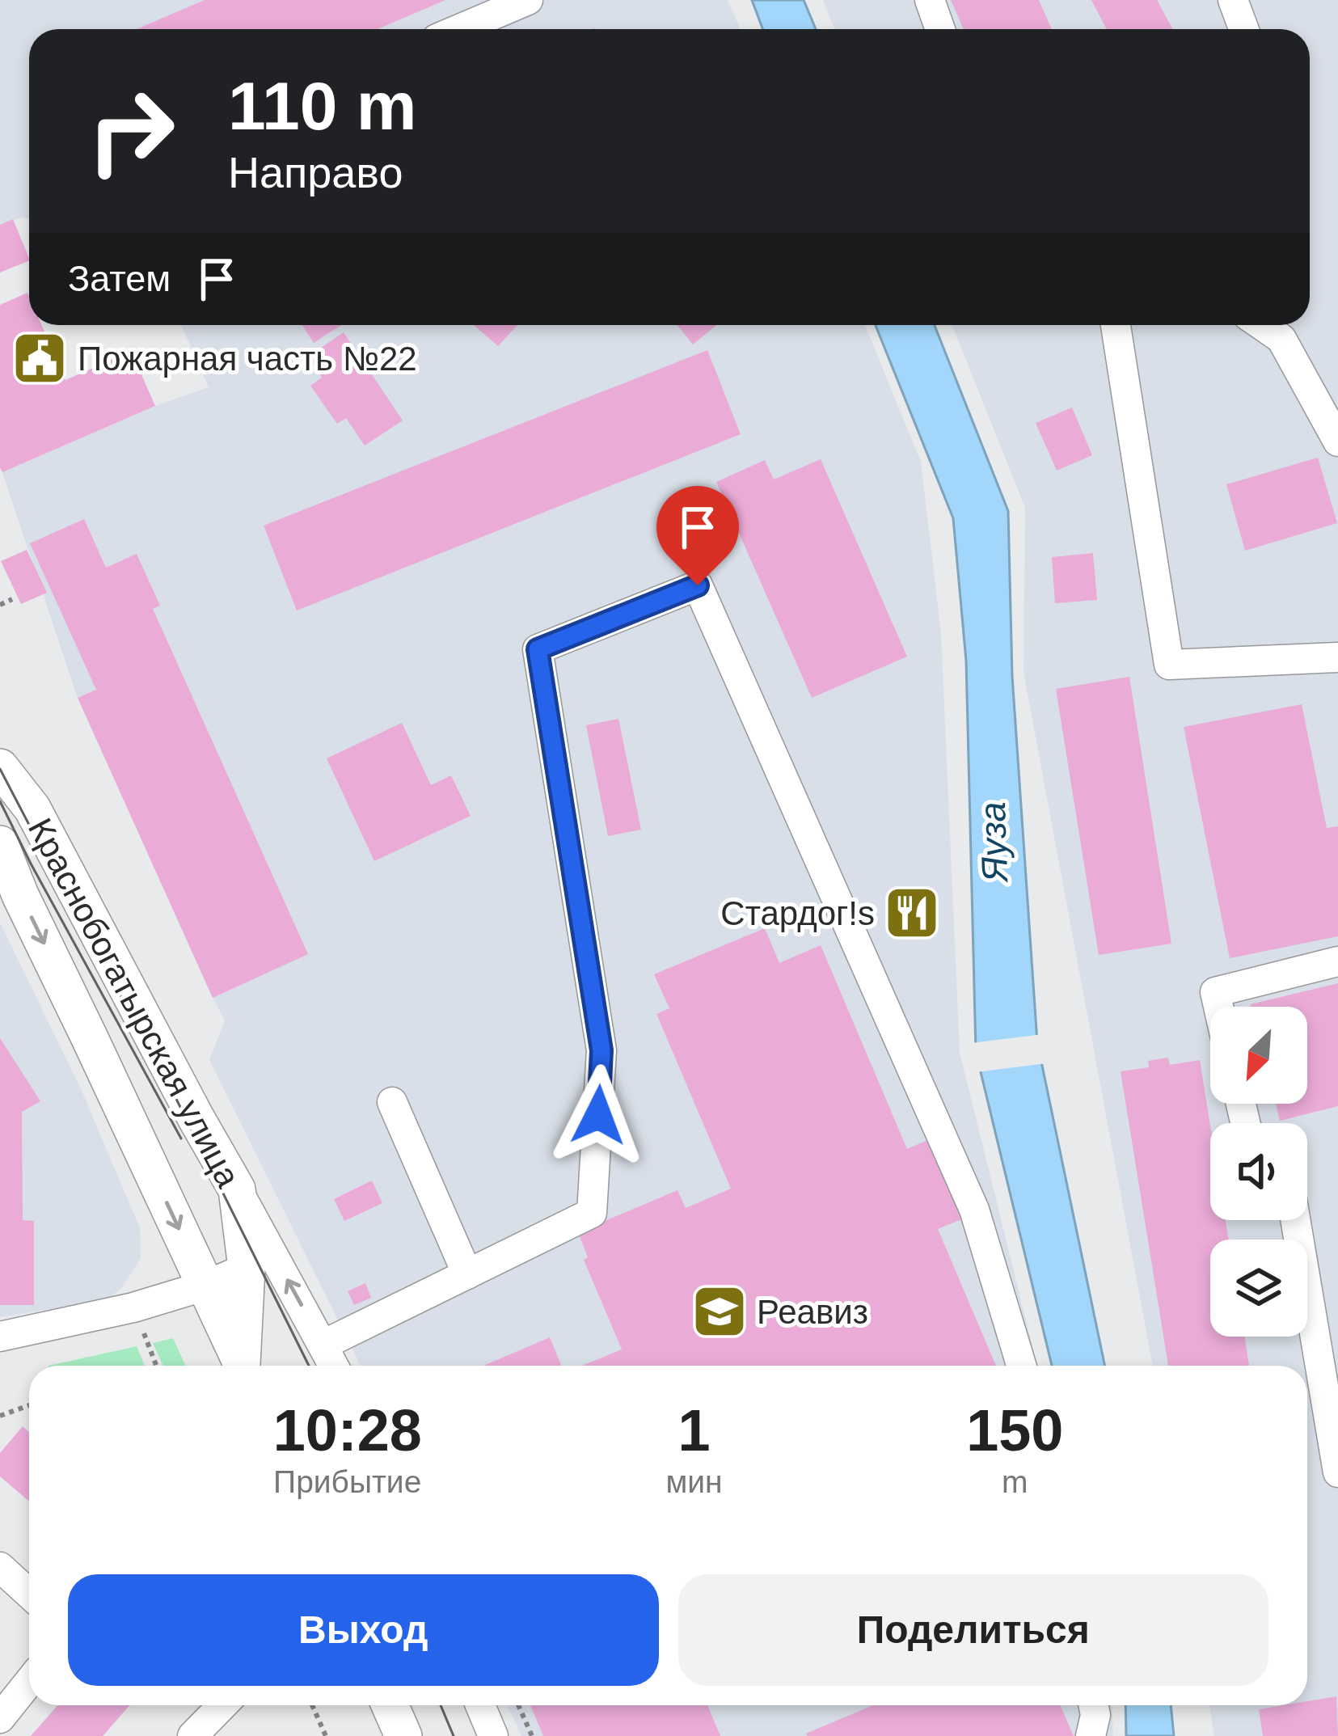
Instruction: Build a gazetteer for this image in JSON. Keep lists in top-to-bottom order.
{
  "streets": {
    "main road": ["Краснобогатырская улица"]
  },
  "water": ["Яуза"],
  "places": {
    "public building": ["Пожарная часть №22"],
    "restaurant": ["Стардог!s"],
    "school or university": ["Реавиз"]
  },
  "north": "bottom left",
  "page": {
    "turn": ["110 m", "Направо"],
    "then": "Затем",
    "eta": [
      "10:28",
      "Прибытие",
      "1",
      "мин",
      "150",
      "m"
    ],
    "buttons": ["Выход", "Поделиться"]
  }
}
